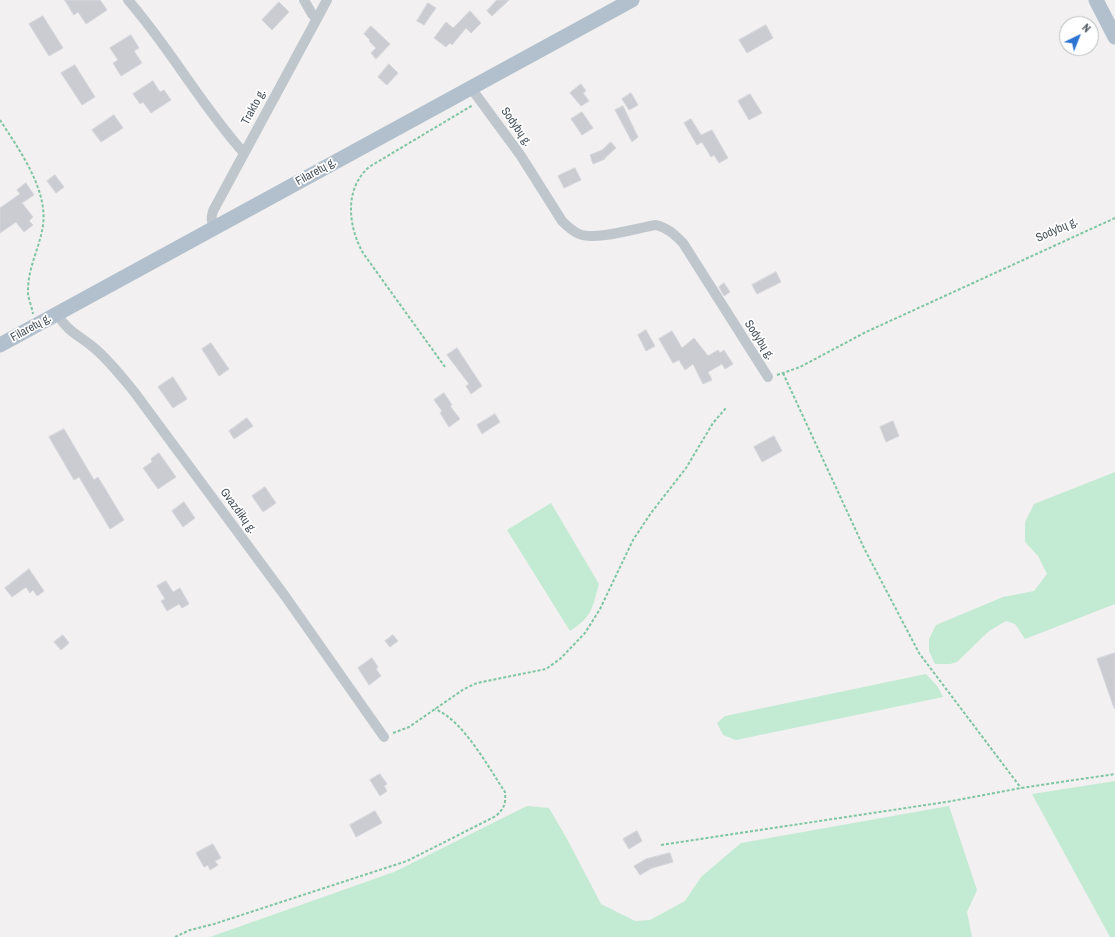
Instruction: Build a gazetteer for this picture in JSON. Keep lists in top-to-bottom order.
{
  "streets": {
    "main road": ["Filaretų g."],
    "street": ["Trakto g.", "Sodybų g.", "Gvazdikų g."]
  },
  "crossings": [
    ["Trakto g.", "Filaretų g."],
    ["Sodybų g.", "Filaretų g."],
    ["Filaretų g.", "Gvazdikų g."]
  ],
  "north": "top right"
}
